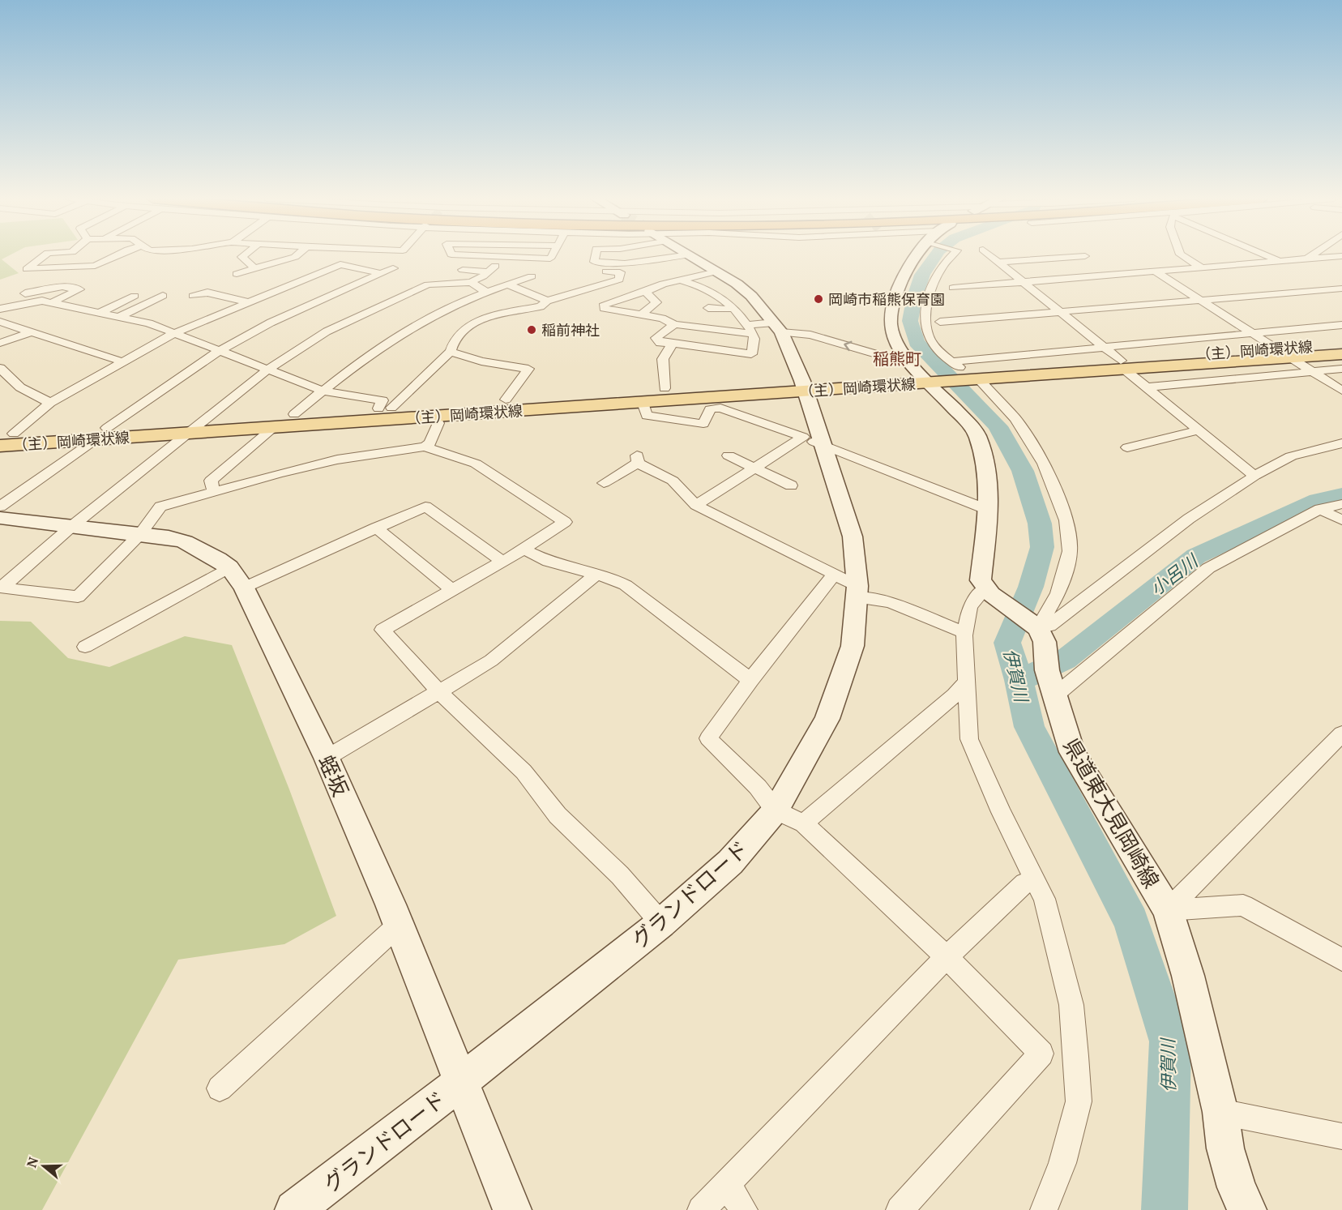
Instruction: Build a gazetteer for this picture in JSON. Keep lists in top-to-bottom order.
{
  "streets": {
    "main road": ["（主）岡崎環状線"],
    "street": ["蛭坂", "県道東大見岡崎線", "グランドロード"]
  },
  "crossings": [
    ["（主）岡崎環状線", "グランドロード"],
    ["蛭坂", "グランドロード"]
  ],
  "districts": ["稲熊町"],
  "water": ["小呂川", "伊賀川"],
  "places": ["岡崎市稲熊保育園", "稲前神社"],
  "north": "left"
}
